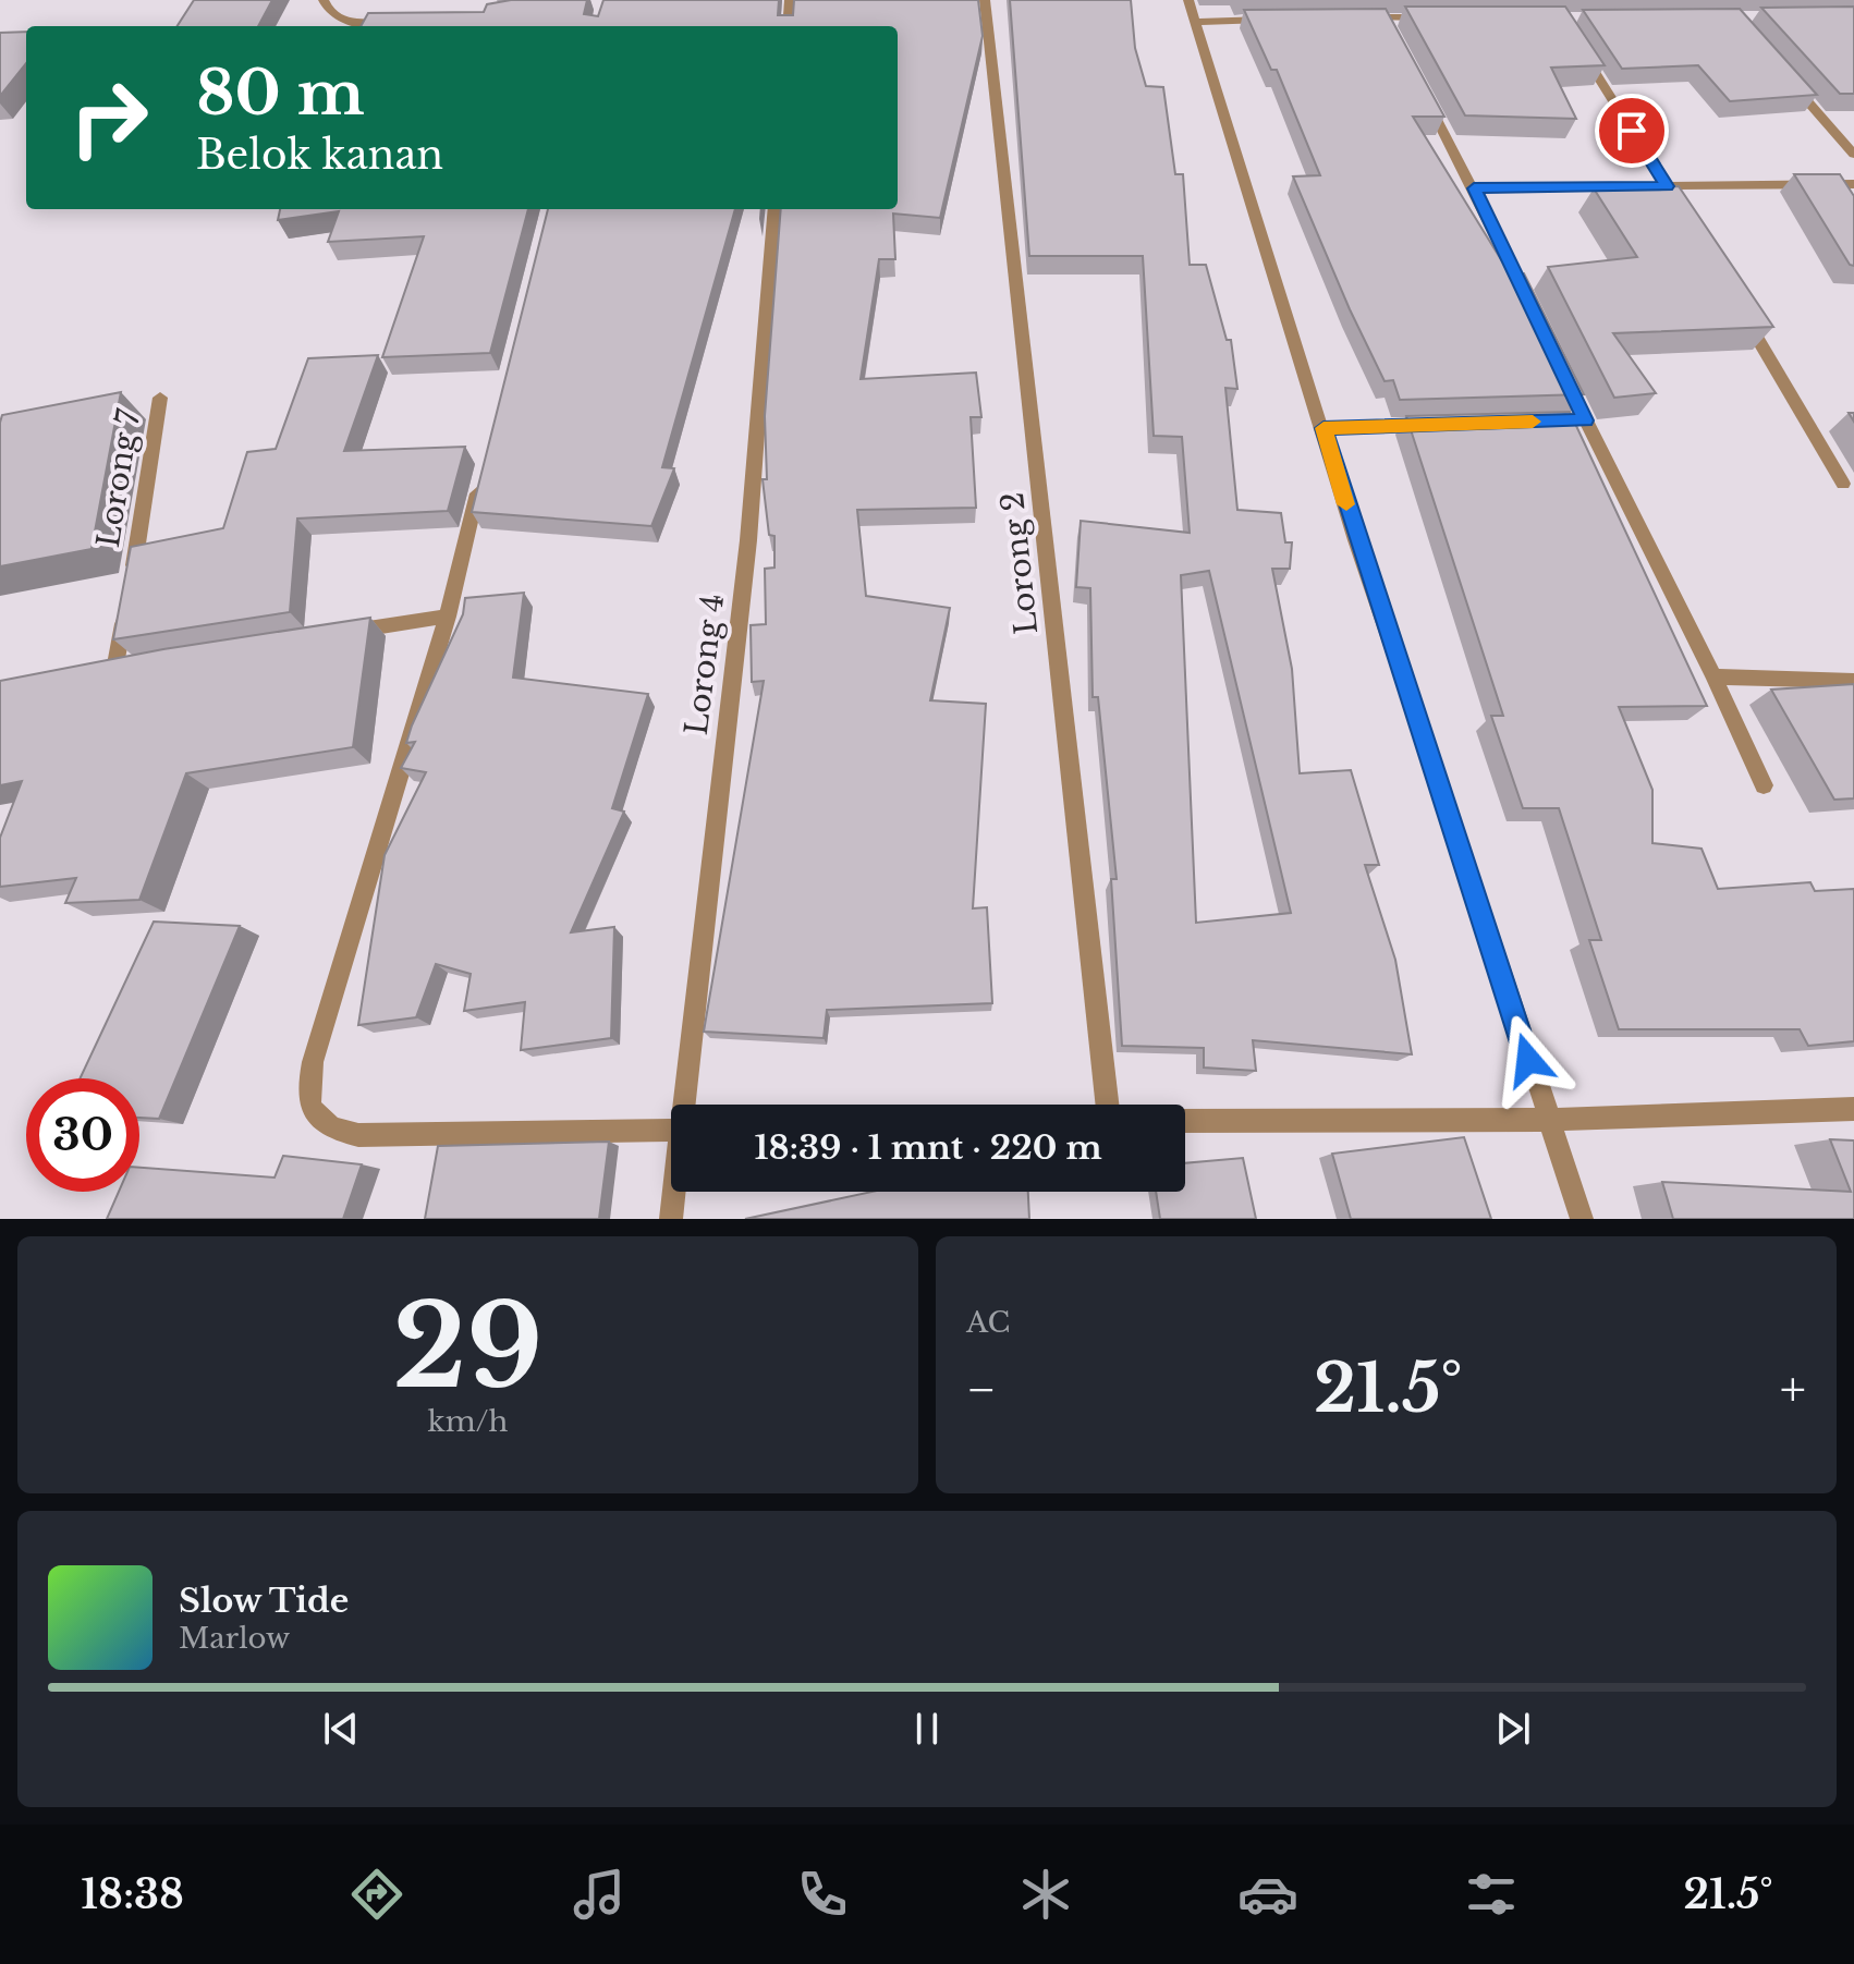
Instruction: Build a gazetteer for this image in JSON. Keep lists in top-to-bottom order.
{
  "streets": {
    "street": ["Lorong 7", "Lorong 2", "Lorong 4"]
  },
  "page": {
    "turn": ["80 m", "Belok kanan"],
    "limit": "30",
    "trip": "18:39 · 1 mnt · 220 m",
    "tile": [
      ["29", "km/h"],
      "AC"
    ],
    "heat": ["−", "21.5°", "+"],
    "song": ["Slow Tide", "Marlow"],
    "tabs": ["18:38", "21.5°"]
  }
}
